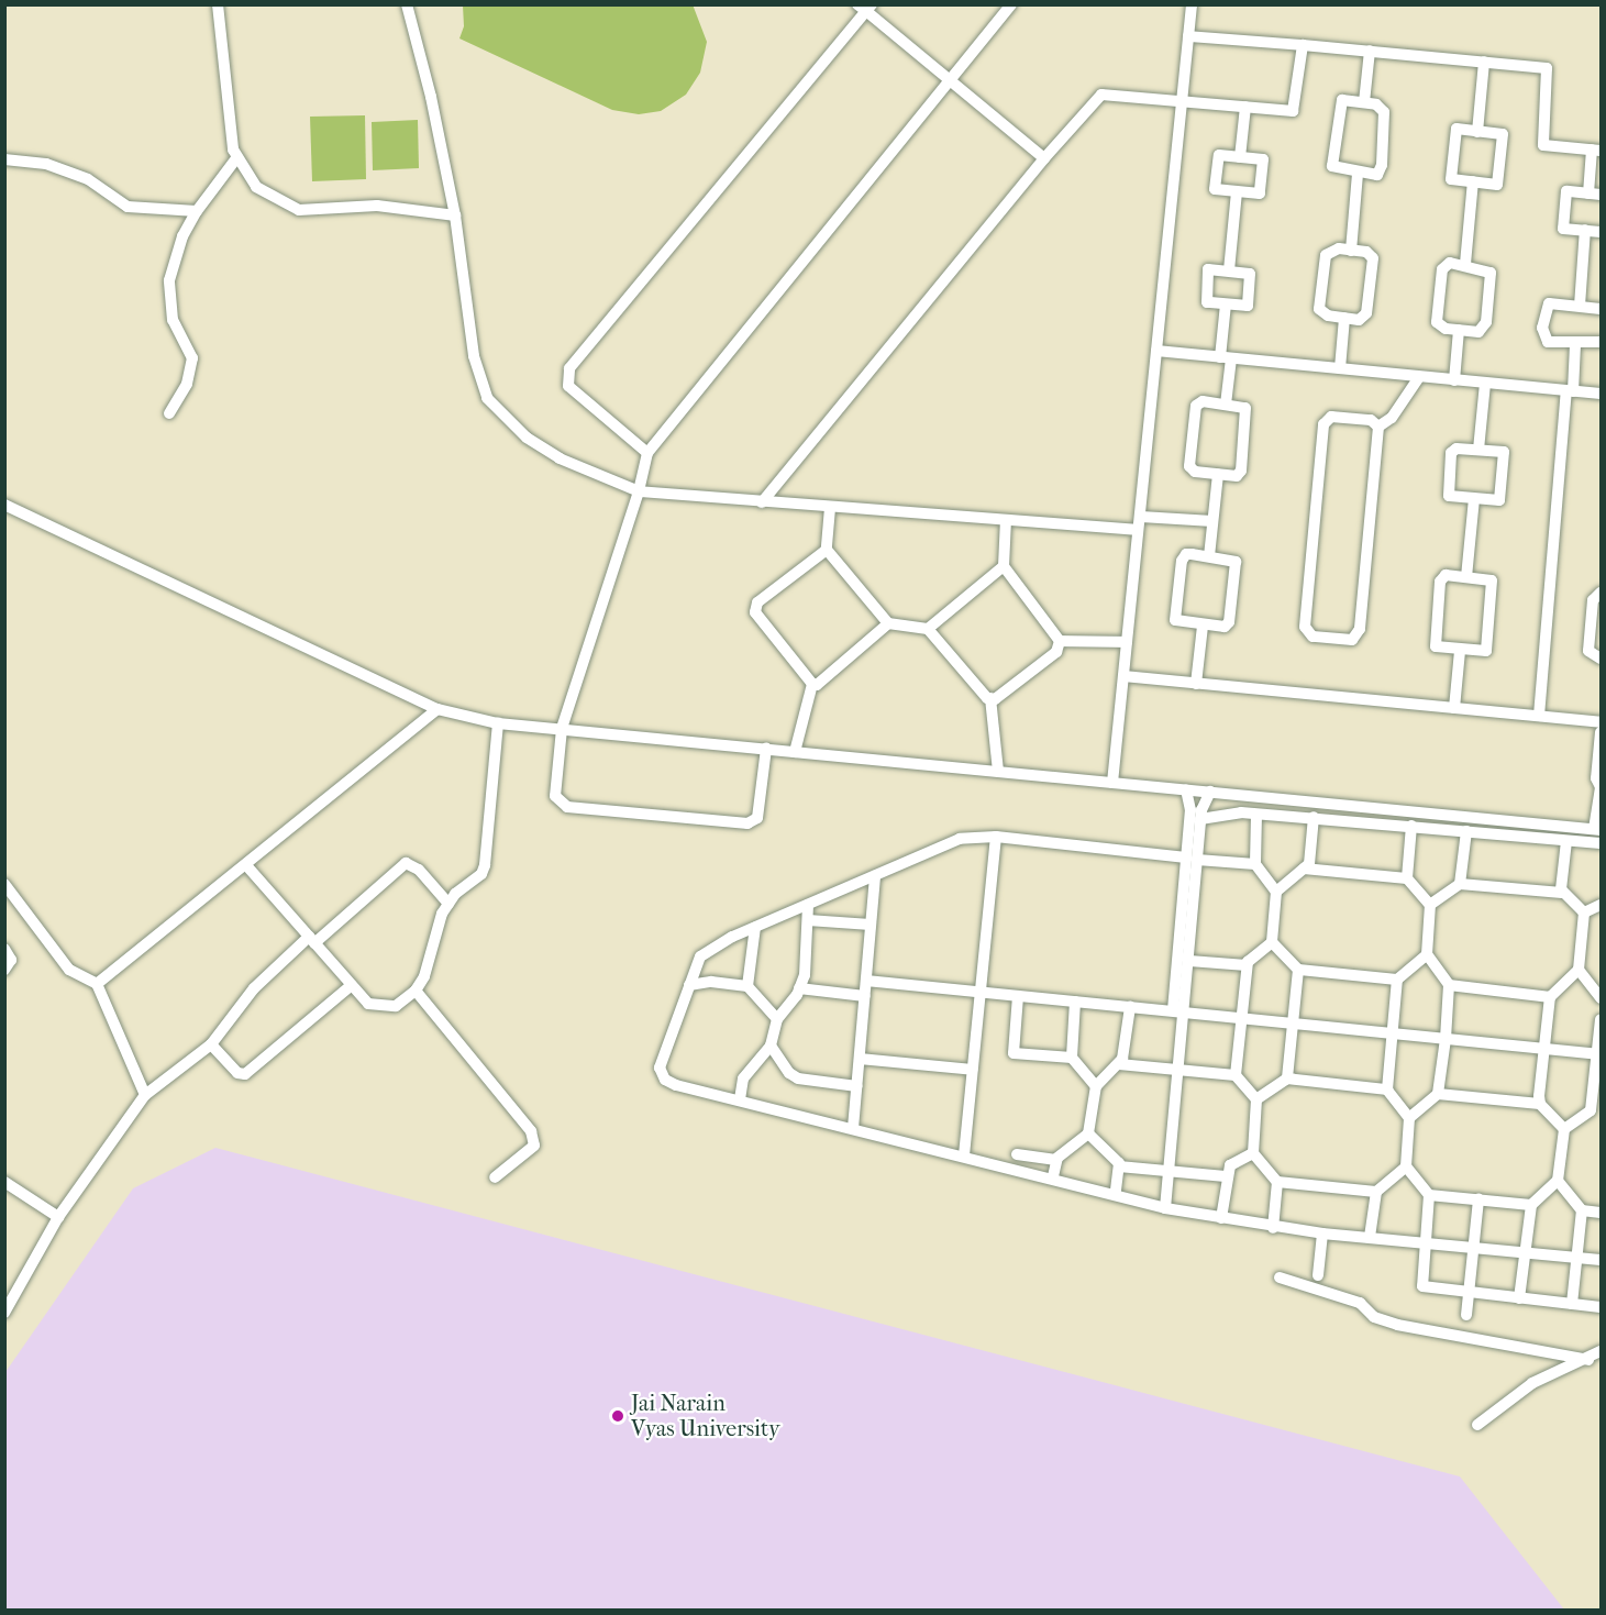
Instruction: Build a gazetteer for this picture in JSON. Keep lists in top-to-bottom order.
{
  "places": ["Jai Narain Vyas University"]
}
